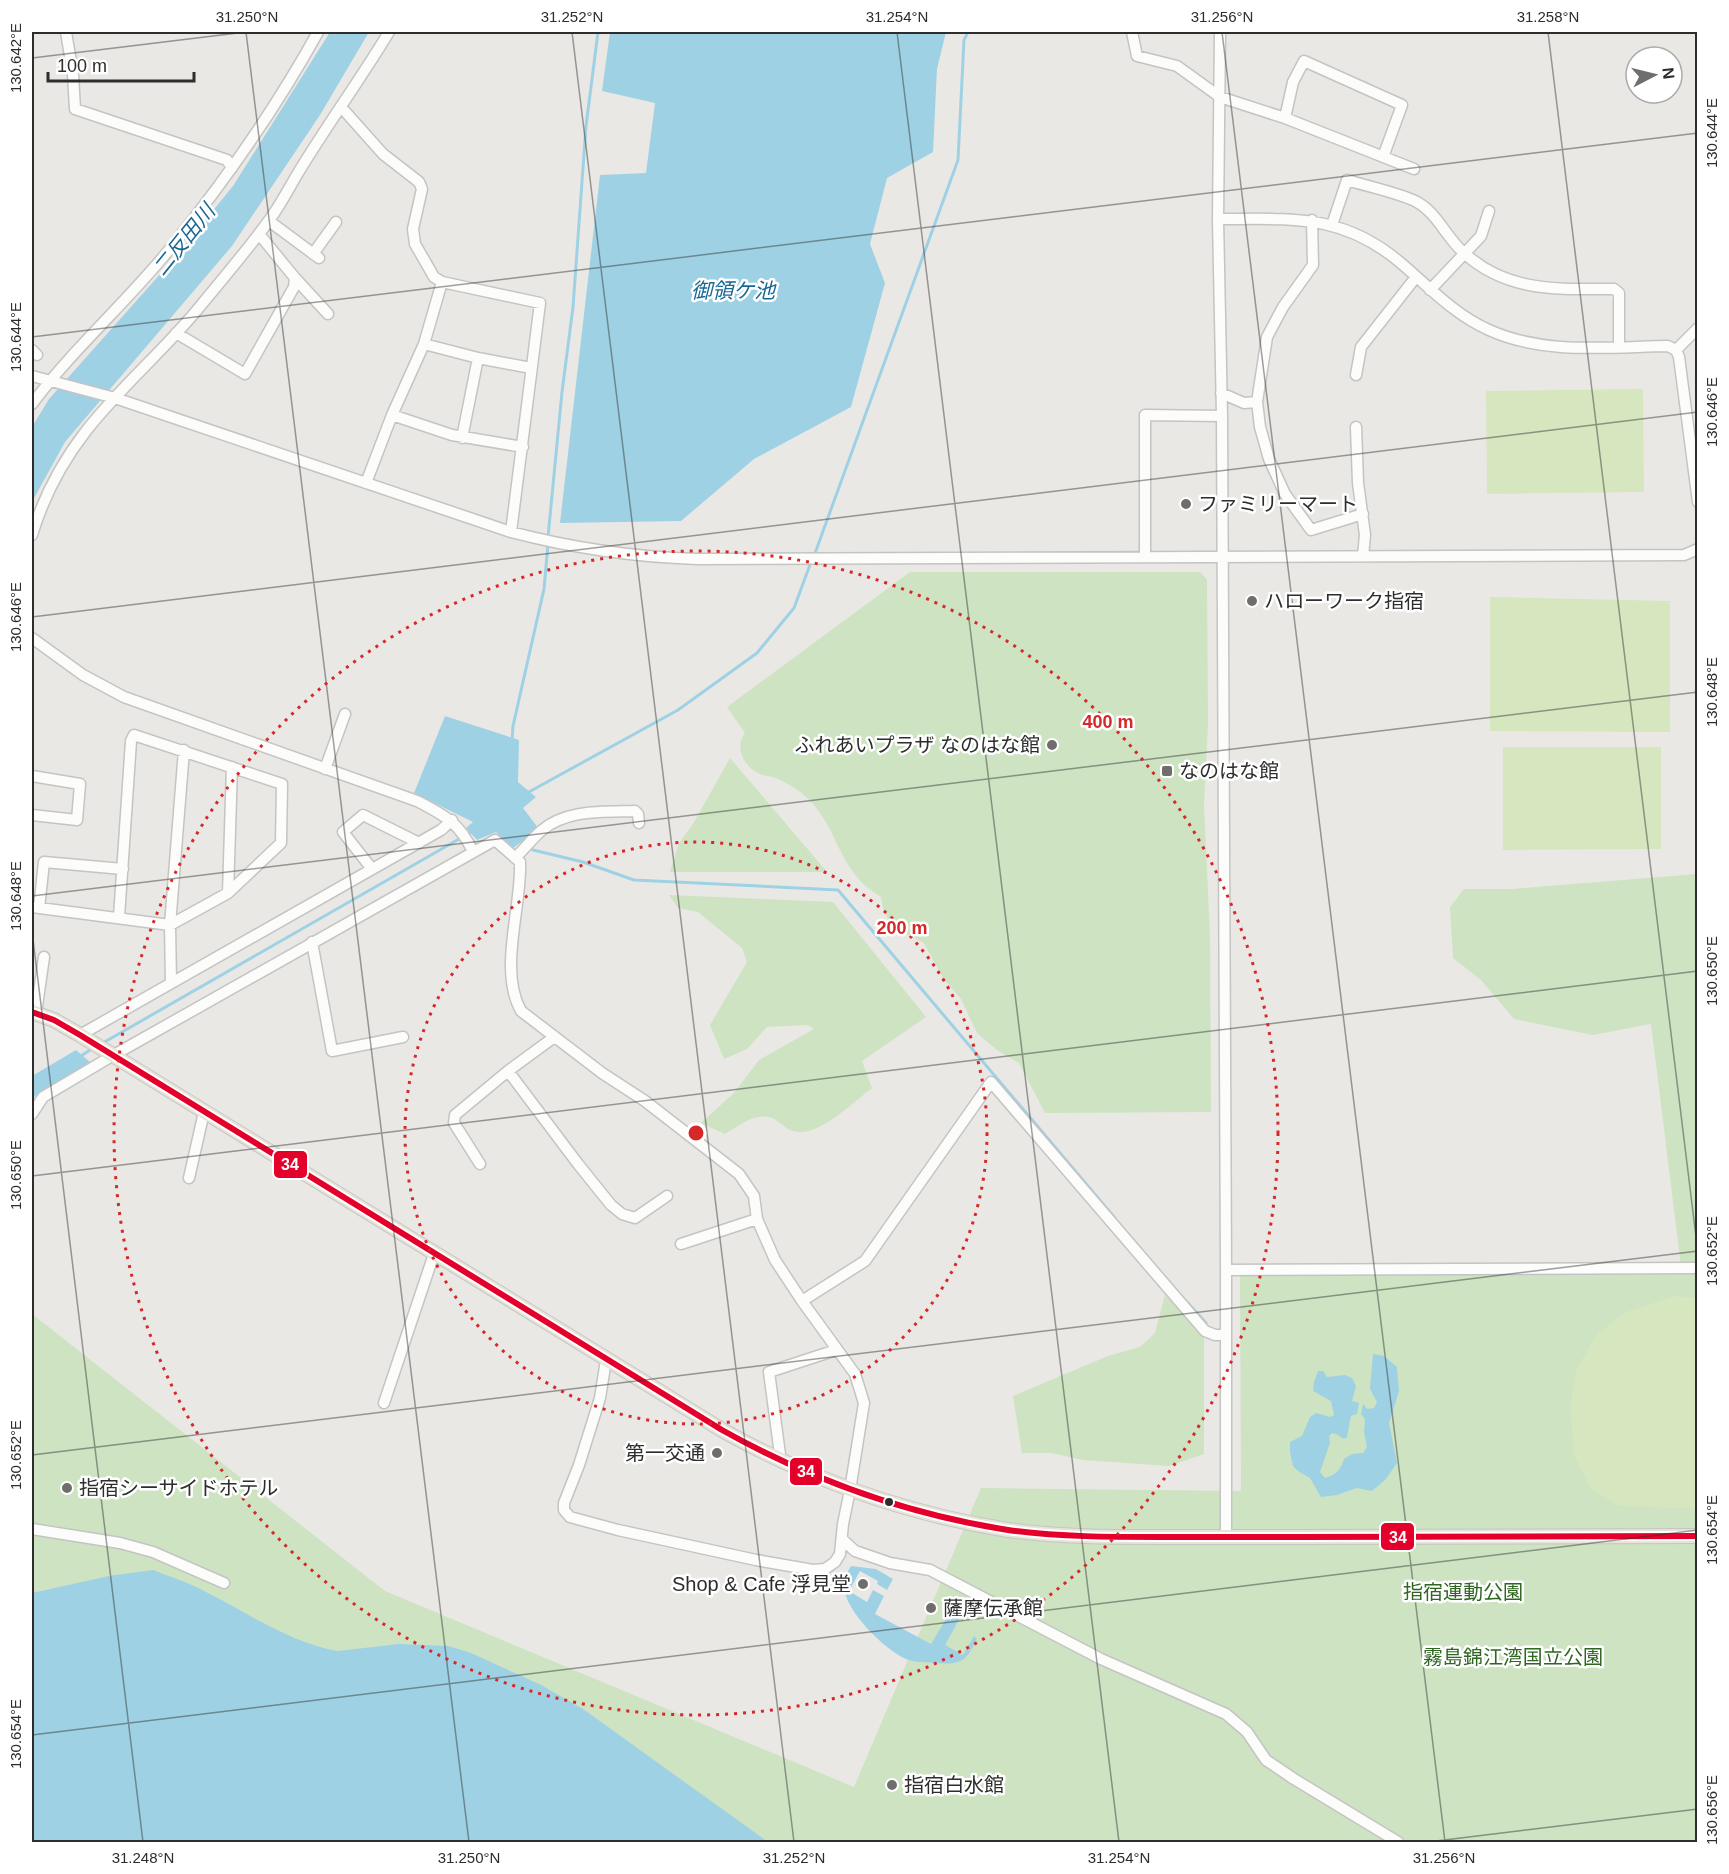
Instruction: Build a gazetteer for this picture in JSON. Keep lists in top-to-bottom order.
{
  "water": ["二反田川", "御領ケ池"],
  "parks": ["指宿運動公園", "霧島錦江湾国立公園"],
  "places": {
    "other": [
      "ファミリーマート",
      "ハローワーク指宿",
      "ふれあいプラザ なのはな館",
      "第一交通",
      "指宿シーサイドホテル",
      "Shop & Cafe 浮見堂",
      "薩摩伝承館",
      "指宿白水館"
    ],
    "transit": ["なのはな館"]
  },
  "lines": ["transit line 34"],
  "scale_bar": "100 m",
  "north": "right",
  "coordinates": [
    "31.250°N",
    "31.252°N",
    "31.254°N",
    "31.256°N",
    "31.258°N",
    "130.642°E",
    "130.644°E",
    "130.646°E",
    "130.648°E",
    "130.650°E",
    "130.652°E",
    "130.654°E",
    "130.656°E",
    "31.248°N"
  ],
  "rings": ["400 m", "200 m"]
}
